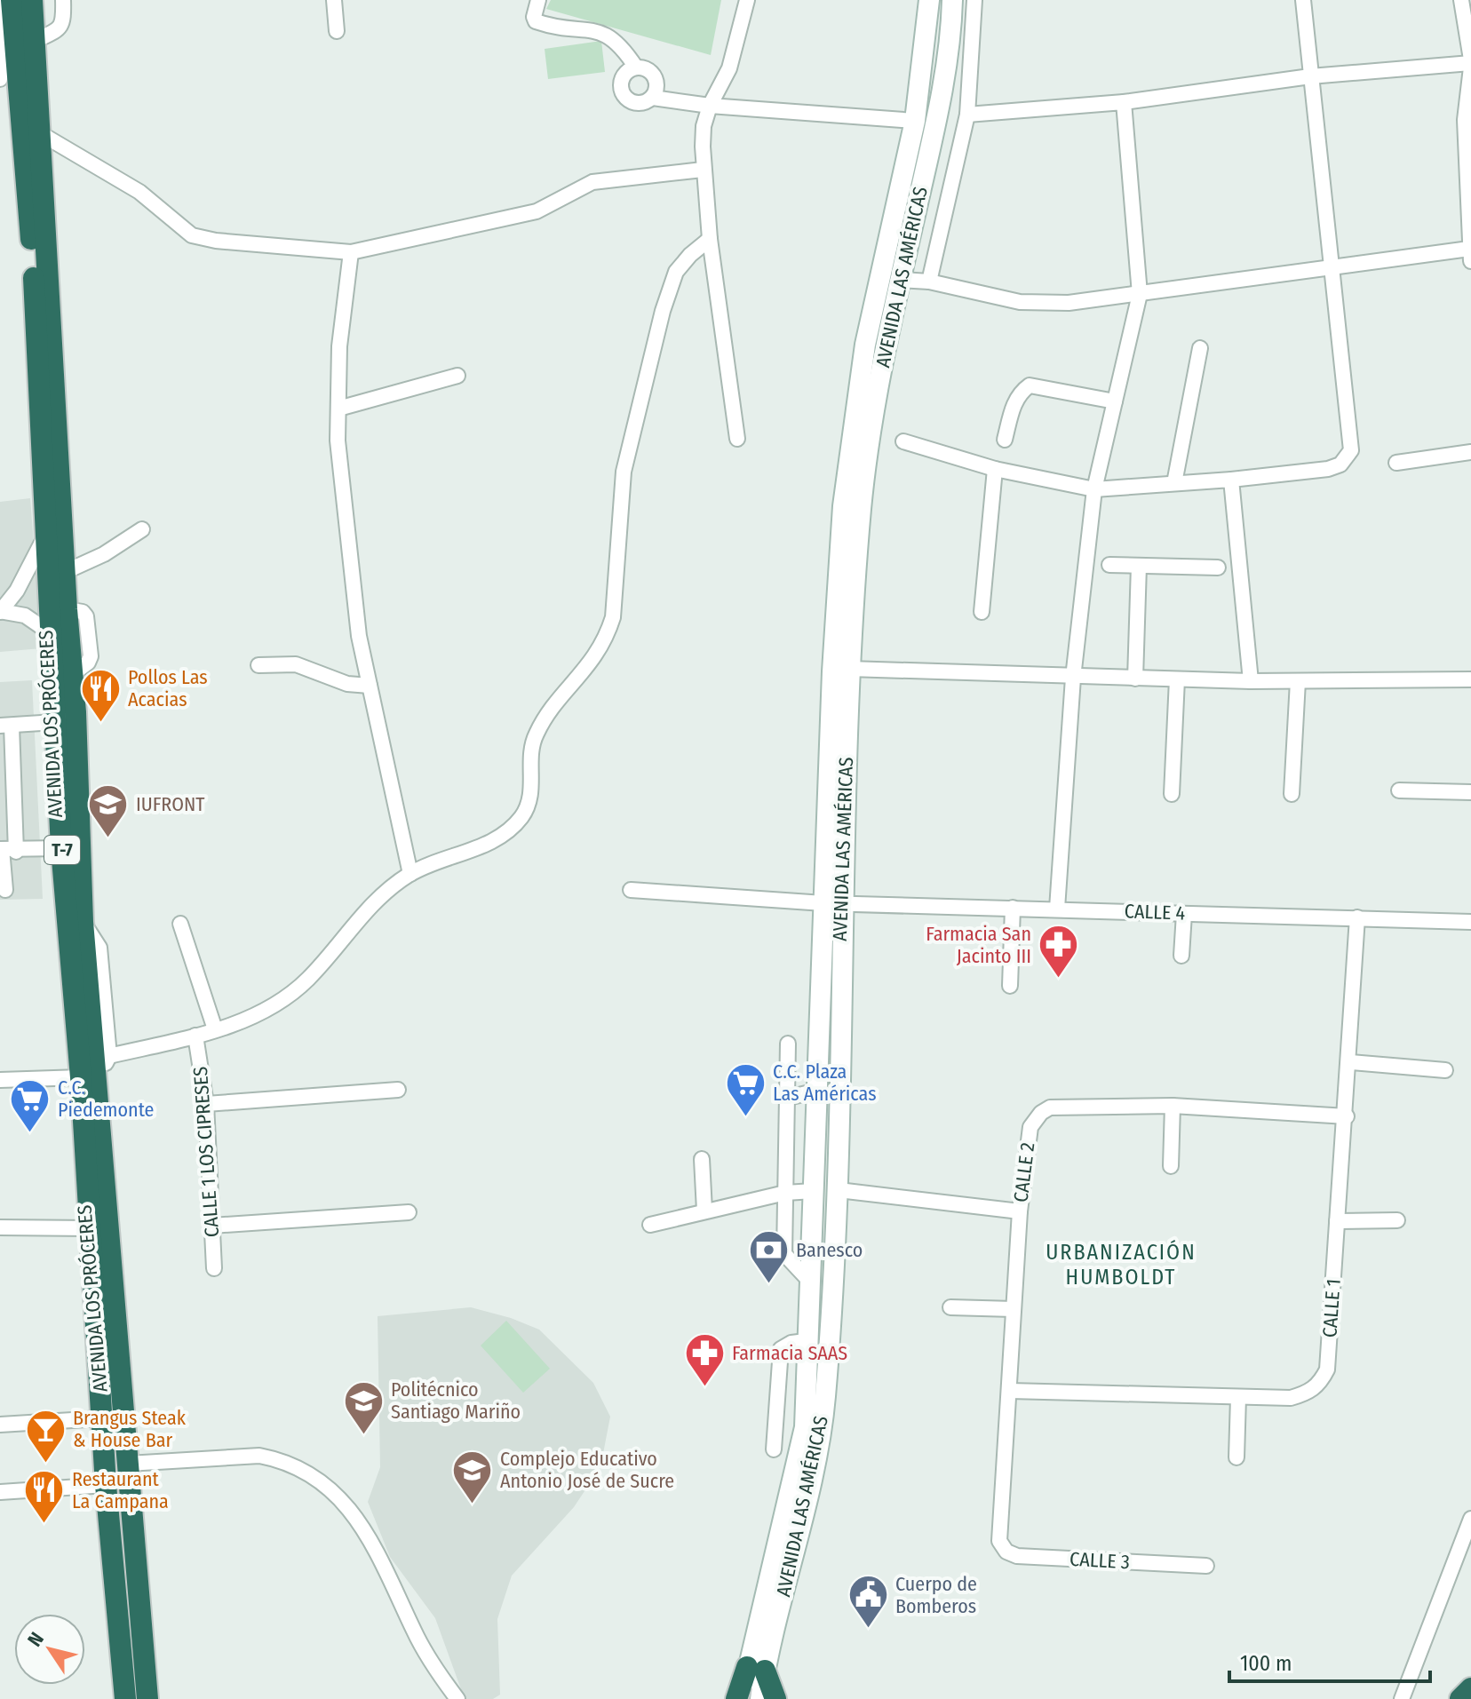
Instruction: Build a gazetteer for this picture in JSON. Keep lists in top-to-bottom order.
{
  "streets": {
    "highway": ["AVENIDA LOS PRÓCERES", "T-7"],
    "street": [
      "AVENIDA LAS AMÉRICAS",
      "CALLE 4",
      "CALLE 1 LOS CIPRESES",
      "CALLE 2",
      "CALLE 1",
      "CALLE 3"
    ]
  },
  "crossings": [
    ["AVENIDA LAS AMÉRICAS", "CALLE 4"],
    ["CALLE 4", "CALLE 1"],
    ["CALLE 2", "CALLE 1"],
    ["CALLE 2", "CALLE 3"]
  ],
  "districts": ["URBANIZACIÓN HUMBOLDT"],
  "places": {
    "restaurant": ["Pollos Las Acacias", "Restaurant La Campana"],
    "school or university": ["IUFRONT", "Politécnico Santiago Mariño", "Complejo Educativo Antonio José de Sucre"],
    "pharmacy": ["Farmacia San Jacinto III", "Farmacia SAAS"],
    "supermarket": ["C.C. Plaza Las Américas", "C.C. Piedemonte"],
    "bank": ["Banesco"],
    "bar": ["Brangus Steak & House Bar"],
    "public building": ["Cuerpo de Bomberos"]
  },
  "scale_bar": "100 m",
  "north": "top left"
}
